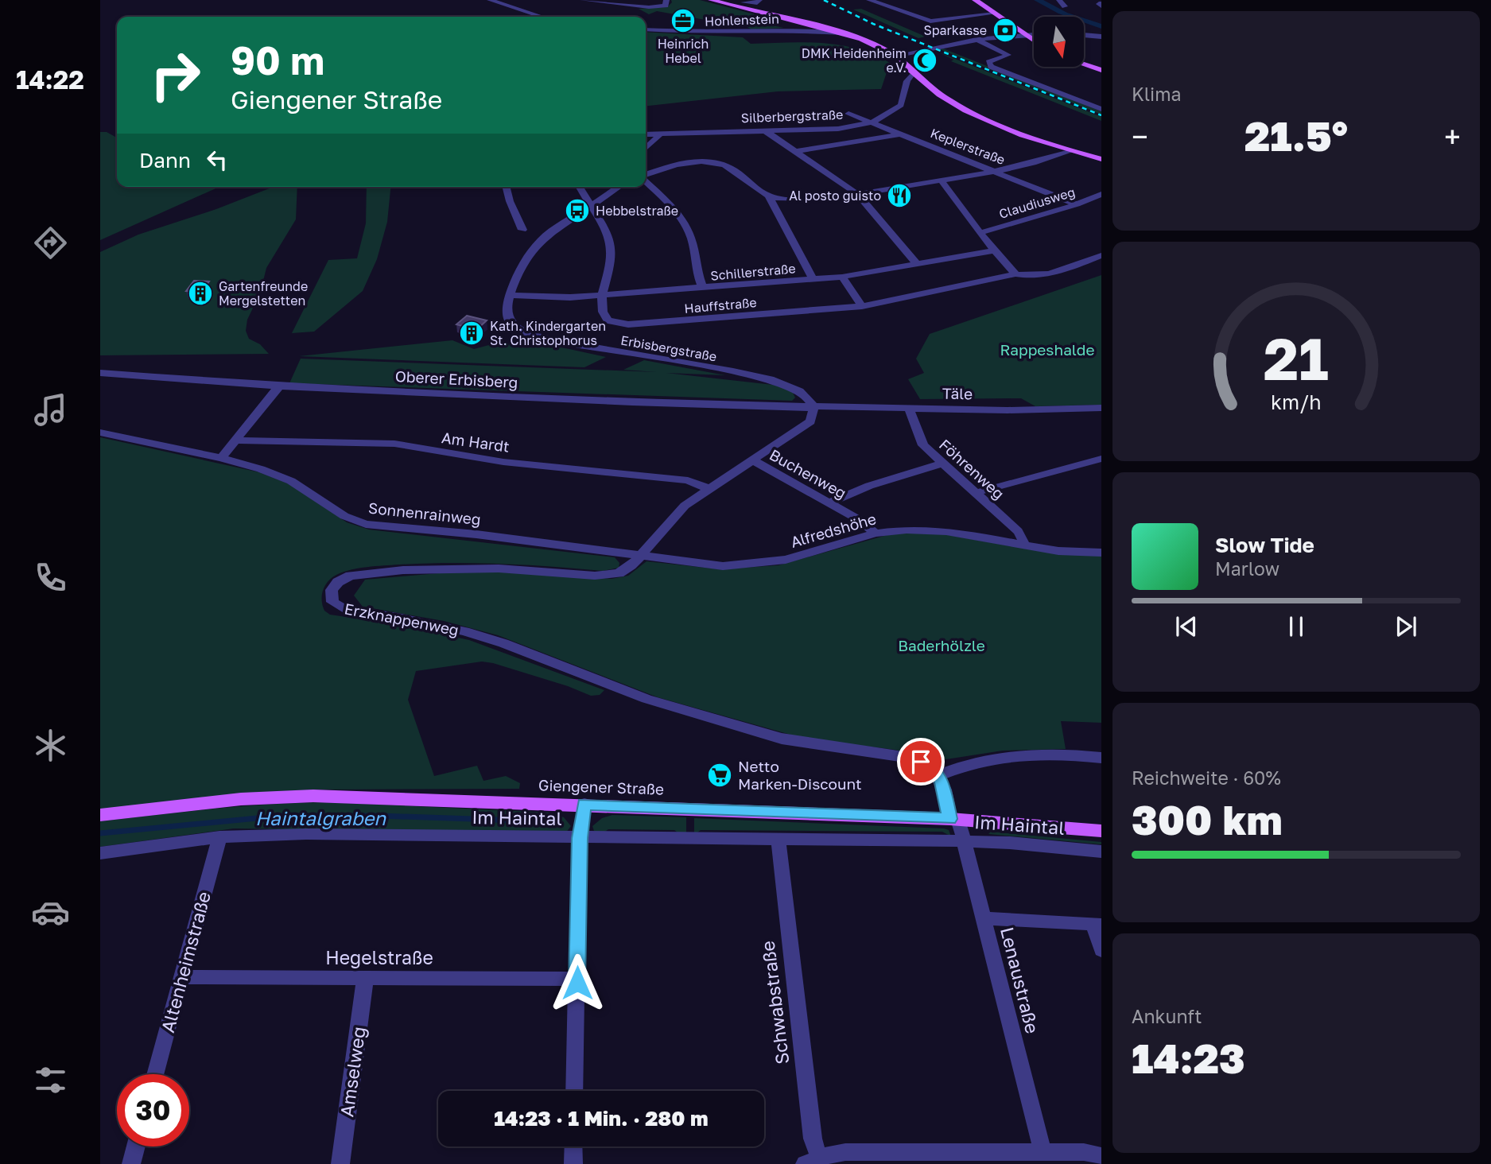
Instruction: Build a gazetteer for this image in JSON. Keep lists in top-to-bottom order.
{
  "streets": {
    "main road": ["Giengener Straße"],
    "street": [
      "Hohlenstein",
      "Silberbergstraße",
      "Keplerstraße",
      "Claudiusweg",
      "Schillerstraße",
      "Hauffstraße",
      "Erbisbergstraße",
      "Oberer Erbisberg",
      "Täle",
      "Am Hardt",
      "Föhrenweg",
      "Buchenweg",
      "Sonnenrainweg",
      "Alfredshöhe",
      "Erzknappenweg",
      "Im Haintal",
      "Hegelstraße",
      "Altenheimstraße",
      "Lenaustraße",
      "Schwabstraße",
      "Amselweg"
    ]
  },
  "crossings": [
    ["Silberbergstraße", "Keplerstraße"],
    ["Keplerstraße", "Claudiusweg"],
    ["Schillerstraße", "Hauffstraße"],
    ["Schillerstraße", "Erbisbergstraße"],
    ["Erbisbergstraße", "Oberer Erbisberg"],
    ["Erbisbergstraße", "Täle"],
    ["Erbisbergstraße", "Erzknappenweg"],
    ["Oberer Erbisberg", "Täle"],
    ["Oberer Erbisberg", "Erzknappenweg"],
    ["Täle", "Föhrenweg"],
    ["Täle", "Erzknappenweg"],
    ["Am Hardt", "Erzknappenweg"],
    ["Föhrenweg", "Alfredshöhe"],
    ["Buchenweg", "Alfredshöhe"],
    ["Buchenweg", "Erzknappenweg"],
    ["Sonnenrainweg", "Alfredshöhe"],
    ["Sonnenrainweg", "Erzknappenweg"],
    ["Alfredshöhe", "Erzknappenweg"],
    ["Giengener Straße", "Lenaustraße"],
    ["Im Haintal", "Altenheimstraße"],
    ["Im Haintal", "Lenaustraße"],
    ["Im Haintal", "Schwabstraße"],
    ["Hegelstraße", "Altenheimstraße"],
    ["Hegelstraße", "Amselweg"]
  ],
  "water": ["Haintalgraben"],
  "parks": ["Rappeshalde", "Baderhölzle"],
  "places": {
    "office": ["Heinrich Hebel"],
    "bank": ["Sparkasse"],
    "mosque": ["DMK Heidenheim e.V."],
    "restaurant": ["Al posto guisto"],
    "bus stop": ["Hebbelstraße"],
    "building": ["Gartenfreunde Mergelstetten", "Kath. Kindergarten St. Christophorus"],
    "supermarket": ["Netto Marken-Discount"]
  },
  "north": "bottom",
  "page": {
    "tabs": "14:22",
    "tile": [
      "Klima",
      ["Reichweite · 60%", "300 km"],
      ["Ankunft", "14:23"]
    ],
    "turn": ["90 m", "Giengener Straße"],
    "heat": ["−", "21.5°", "+"],
    "then": "Dann",
    "song": ["Slow Tide", "Marlow"],
    "limit": "30",
    "trip": "14:23 · 1 Min. · 280 m",
    "gauge": ["21", "km/h"]
  }
}
